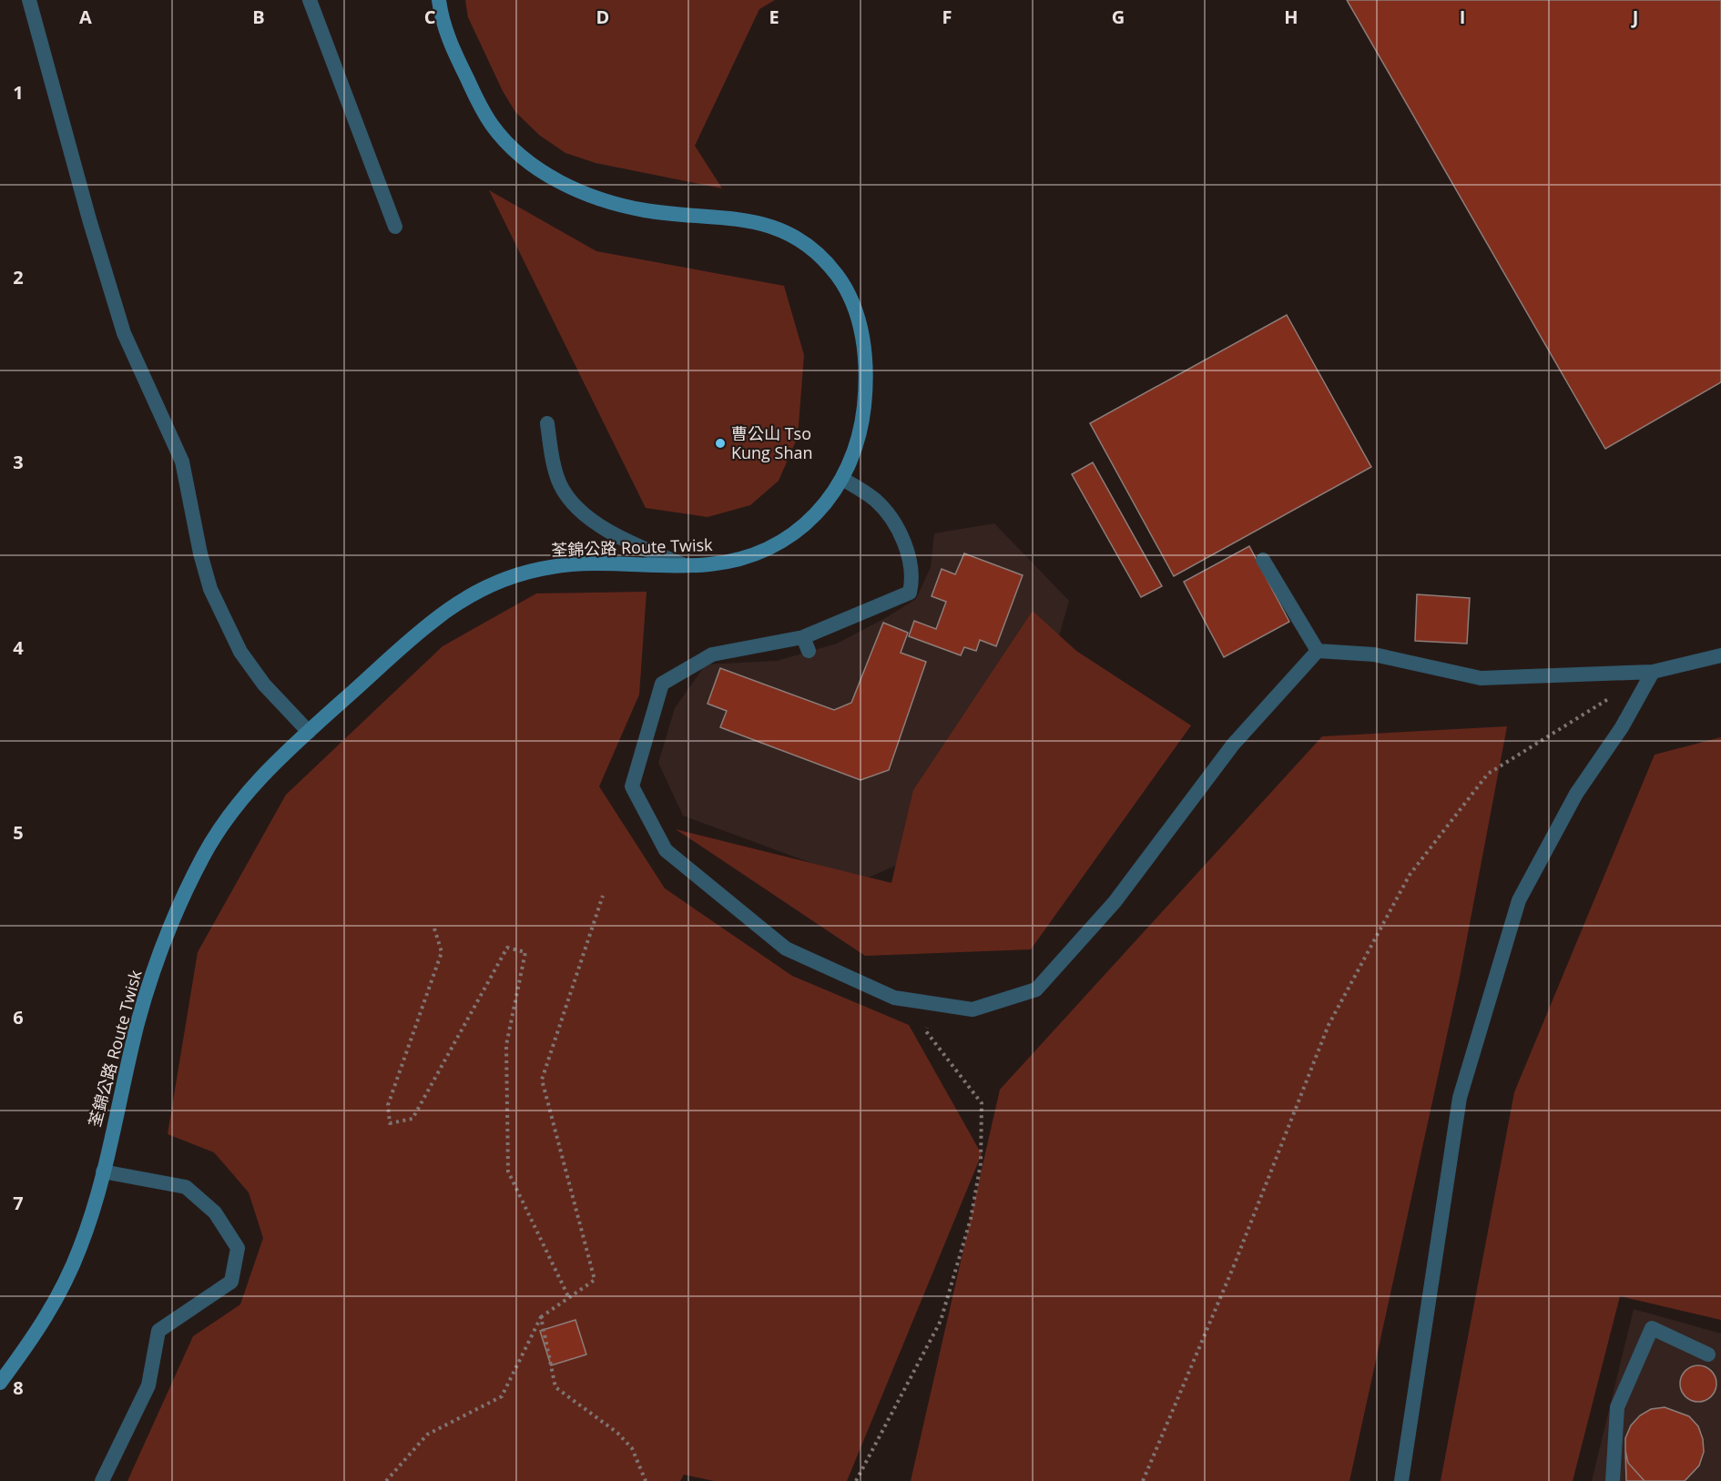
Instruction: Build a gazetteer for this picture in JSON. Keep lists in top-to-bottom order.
{
  "streets": {
    "main road": ["荃錦公路 Route Twisk"]
  },
  "places": ["曹公山 Tso Kung Shan"],
  "grid": {
    "columns": [
      "A",
      "B",
      "C",
      "D",
      "E",
      "F",
      "G",
      "H",
      "I",
      "J"
    ],
    "rows": [
      "1",
      "2",
      "3",
      "4",
      "5",
      "6",
      "7",
      "8"
    ]
  }
}
